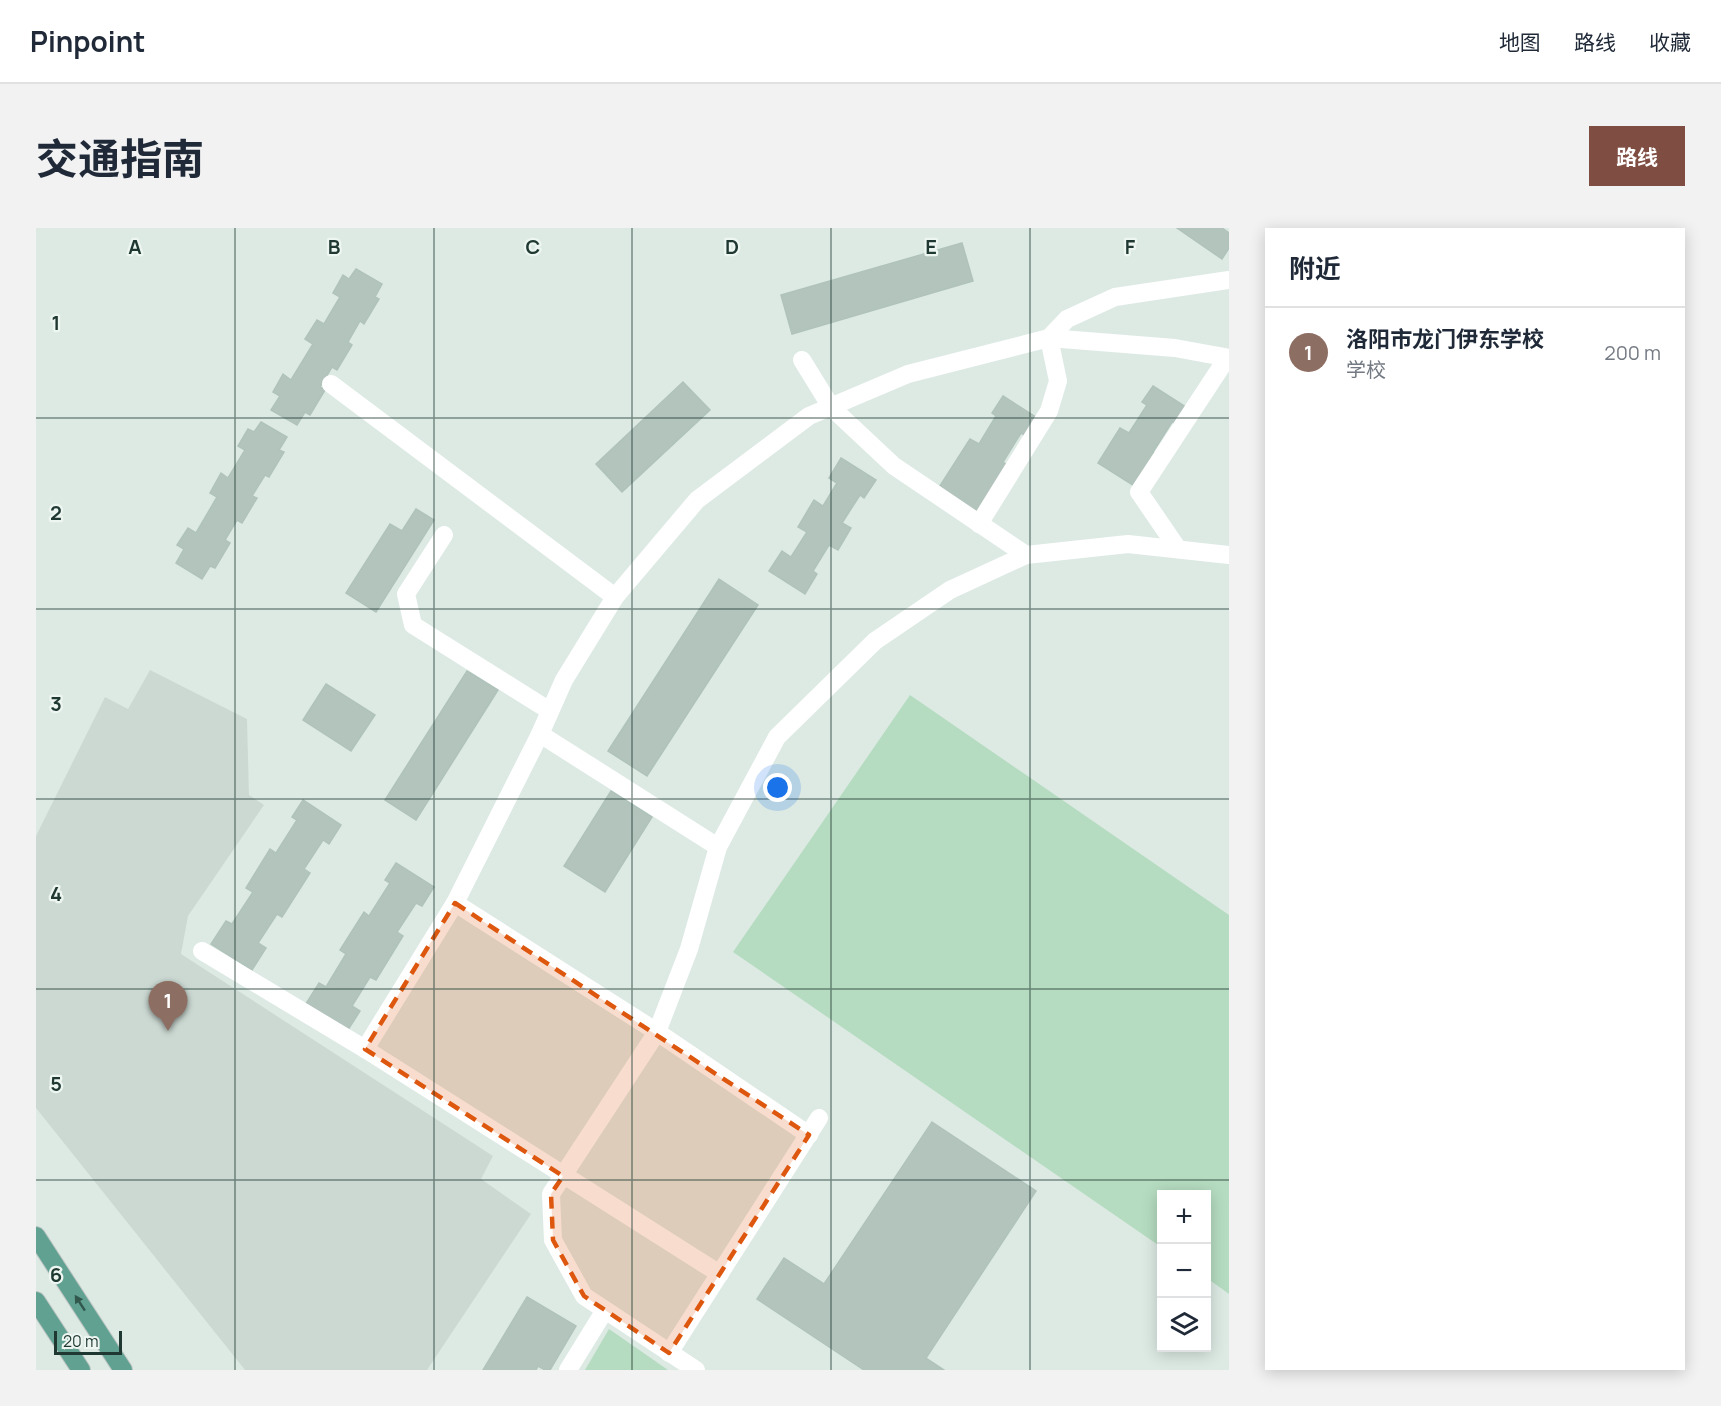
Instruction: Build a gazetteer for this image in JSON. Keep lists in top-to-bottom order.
{
  "scale_bar": "20 m",
  "page": {
    "header": "Pinpoint",
    "nav": ["地图", "路线", "收藏"],
    "title": "交通指南",
    "buttons": "路线",
    "heading": "附近",
    "list": [
      {
        "mark": "1",
        "name": "洛阳市龙门伊东学校",
        "note": "学校",
        "value": "200 m"
      }
    ],
    "pins": "1",
    "map_buttons": ["+", "−"],
    "scale": "20 m"
  },
  "grid": {
    "columns": [
      "A",
      "B",
      "C",
      "D",
      "E",
      "F"
    ],
    "rows": [
      "1",
      "2",
      "3",
      "4",
      "5",
      "6"
    ]
  }
}
